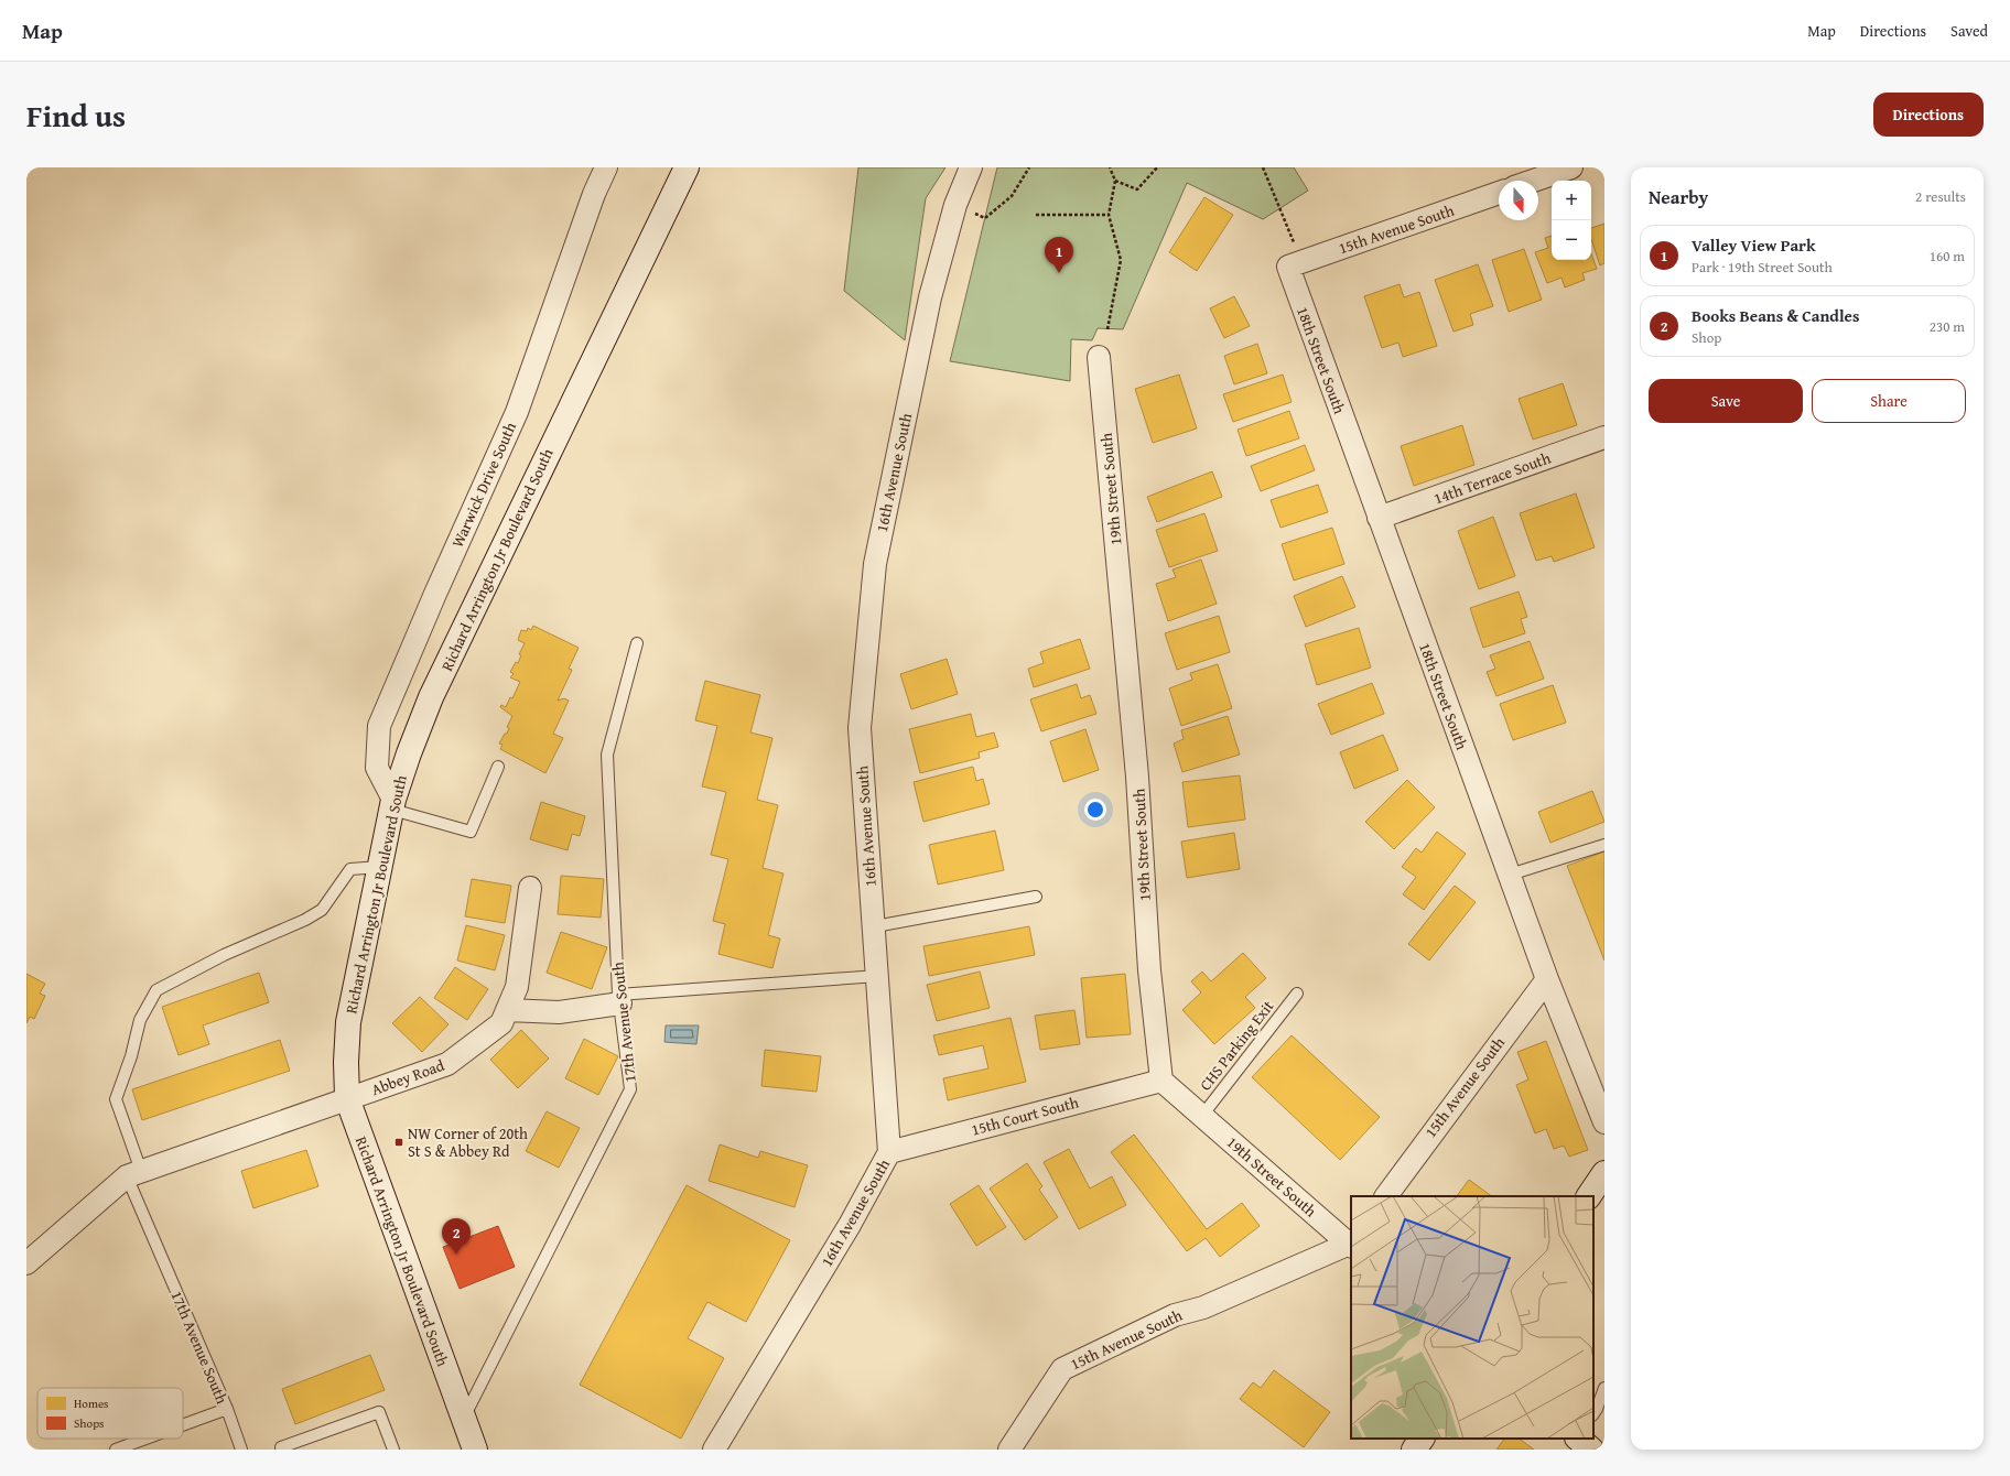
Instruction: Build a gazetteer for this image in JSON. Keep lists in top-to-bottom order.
{
  "streets": {
    "street": [
      "15th Avenue South",
      "18th Street South",
      "16th Avenue South",
      "14th Terrace South",
      "Warwick Drive South",
      "19th Street South",
      "Richard Arrington Jr Boulevard South",
      "Abbey Road",
      "15th Court South"
    ],
    "lane": ["17th Avenue South", "CHS Parking Exit"]
  },
  "crossings": [
    ["15th Avenue South", "18th Street South"],
    ["15th Avenue South", "19th Street South"],
    ["18th Street South", "14th Terrace South"],
    ["16th Avenue South", "15th Court South"],
    ["Warwick Drive South", "Richard Arrington Jr Boulevard South"],
    ["19th Street South", "CHS Parking Exit"],
    ["19th Street South", "15th Court South"],
    ["Richard Arrington Jr Boulevard South", "17th Avenue South"],
    ["Richard Arrington Jr Boulevard South", "Abbey Road"]
  ],
  "places": {
    "transit": ["NW Corner of 20th St S & Abbey Rd"]
  },
  "legend": ["Homes", "Shops"],
  "north": "bottom",
  "page": {
    "header": "Map",
    "nav": ["Map", "Directions", "Saved"],
    "title": "Find us",
    "buttons": [
      "Directions",
      ["Save", "Share"]
    ],
    "heading": ["Nearby", "2 results"],
    "map_buttons": ["+", "−"],
    "list": [
      {
        "mark": "1",
        "name": "Valley View Park",
        "note": "Park · 19th Street South",
        "value": "160 m"
      },
      {
        "mark": "2",
        "name": "Books Beans & Candles",
        "note": "Shop",
        "value": "230 m"
      }
    ],
    "pins": ["1", "2"]
  }
}
